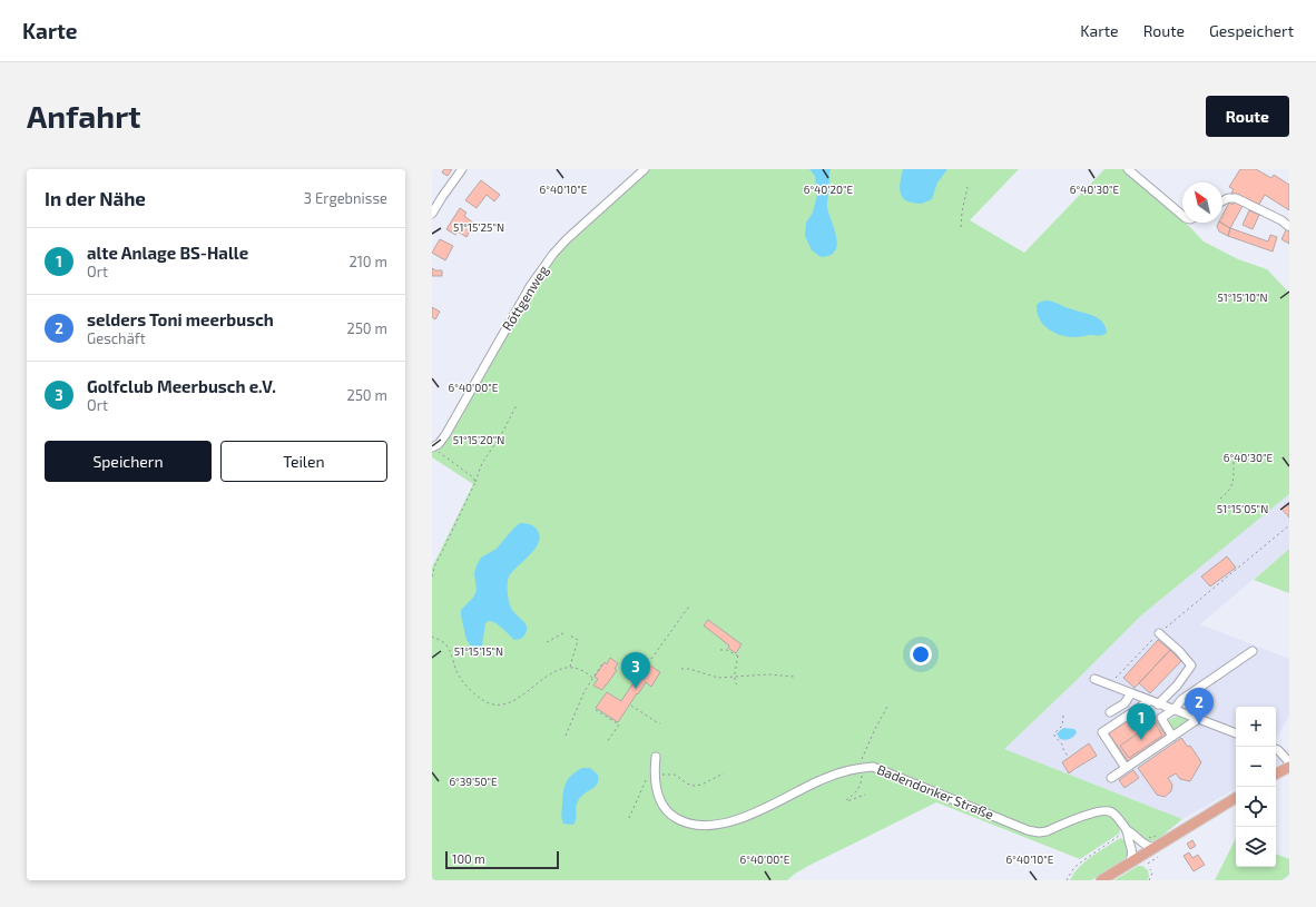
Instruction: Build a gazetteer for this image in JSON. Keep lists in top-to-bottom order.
{
  "streets": {
    "street": ["Röttgenweg", "Badendonker Straße"]
  },
  "scale_bar": "100 m",
  "north": "top left",
  "page": {
    "header": "Karte",
    "nav": ["Karte", "Route", "Gespeichert"],
    "buttons": [
      "Route",
      ["Speichern", "Teilen"]
    ],
    "title": "Anfahrt",
    "heading": ["In der Nähe", "3 Ergebnisse"],
    "list": [
      {
        "mark": "1",
        "name": "alte Anlage BS-Halle",
        "note": "Ort",
        "value": "210 m"
      },
      {
        "mark": "2",
        "name": "selders Toni meerbusch",
        "note": "Geschäft",
        "value": "250 m"
      },
      {
        "mark": "3",
        "name": "Golfclub Meerbusch e.V.",
        "note": "Ort",
        "value": "250 m"
      }
    ],
    "pins": ["3", "2", "1"],
    "map_buttons": ["+", "−"],
    "scale": "100 m"
  },
  "coordinates": [
    "6°40'10\"E",
    "6°40'20\"E",
    "6°40'30\"E",
    "51°15'25\"N",
    "51°15'10\"N",
    "6°40'00\"E",
    "51°15'20\"N",
    "51°15'05\"N",
    "51°15'15\"N",
    "6°39'50\"E"
  ]
}
